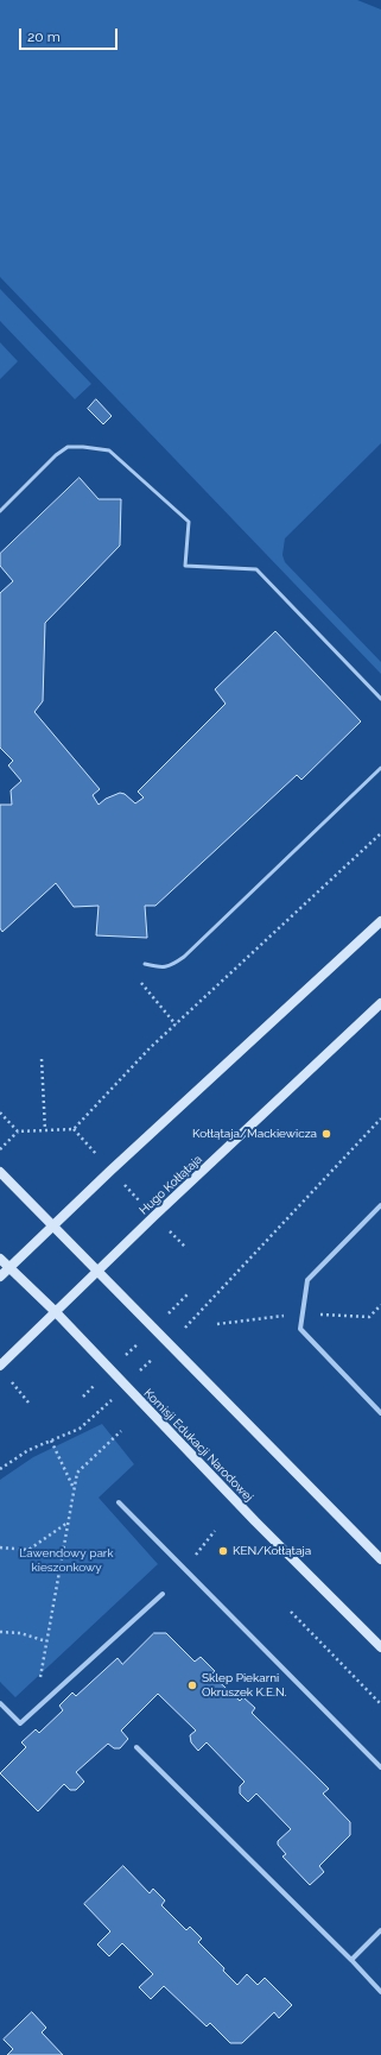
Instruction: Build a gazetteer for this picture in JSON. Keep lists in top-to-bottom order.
{
  "streets": {
    "street": ["Hugo Kołłątaja", "Komisji Edukacji Narodowej"]
  },
  "crossings": [
    ["Hugo Kołłątaja", "Komisji Edukacji Narodowej"]
  ],
  "parks": ["Lawendowy park kieszonkowy"],
  "places": ["Kołłątaja/Mackiewicza", "KEN/Kołłątaja", "Sklep Piekarni Okruszek K.E.N."],
  "scale_bar": "20 m"
}
